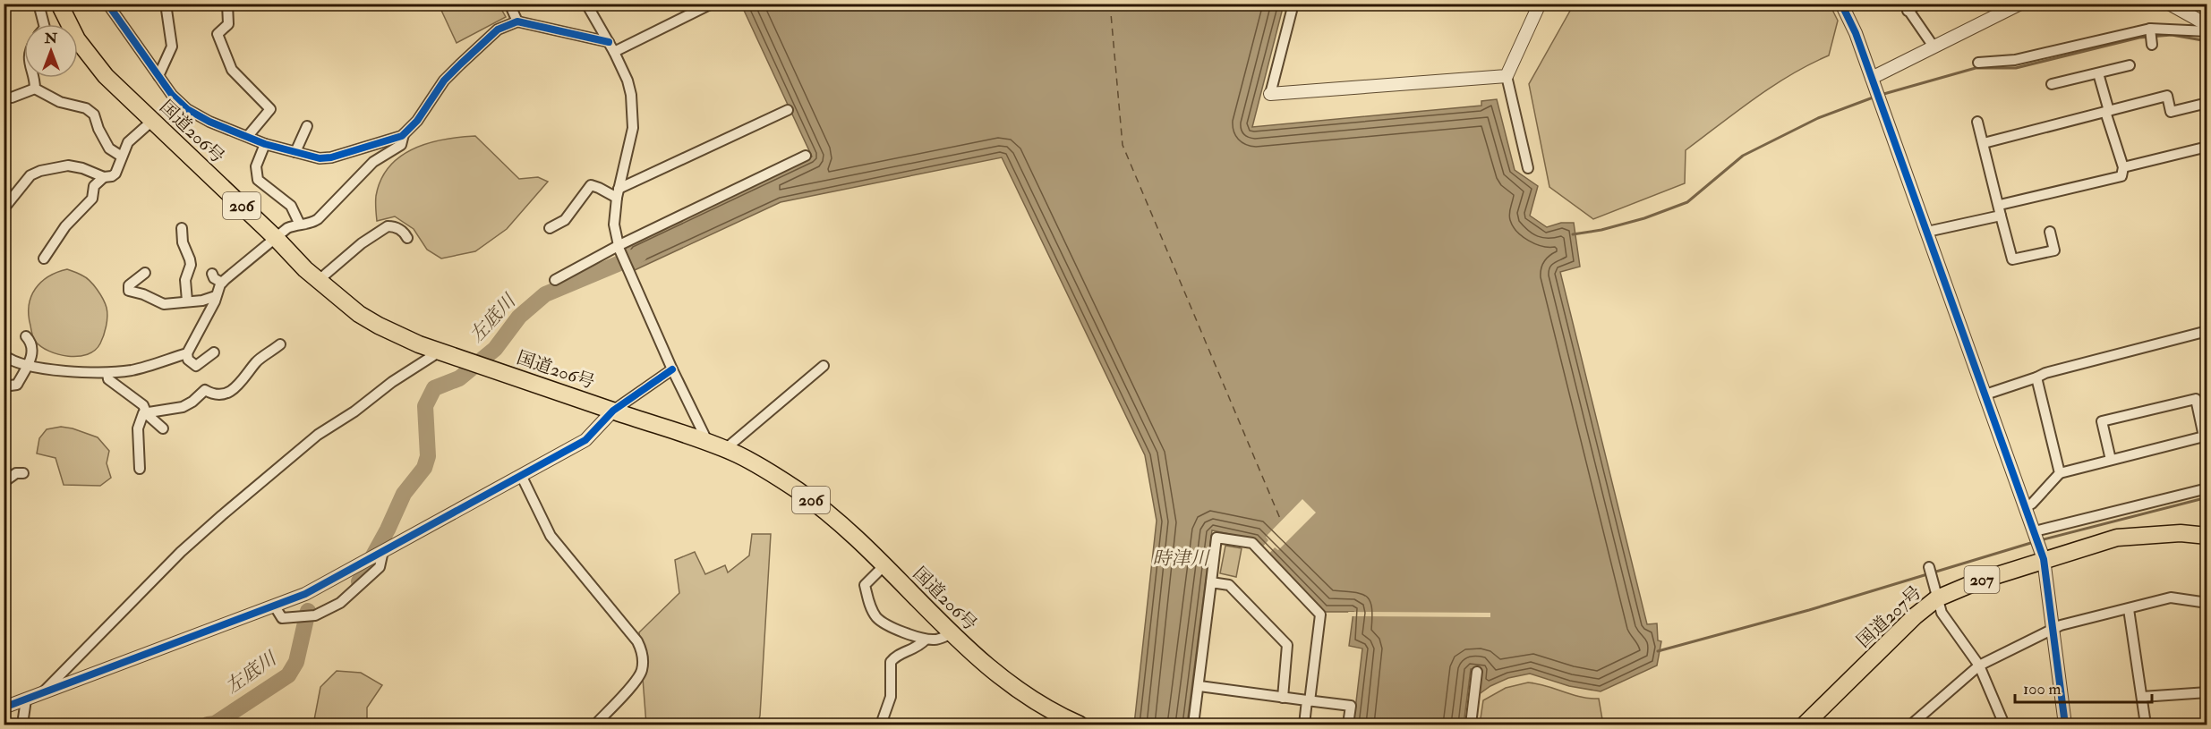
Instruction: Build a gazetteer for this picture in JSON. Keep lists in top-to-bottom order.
{
  "streets": {
    "highway": [
      "国道206号",
      "206",
      "207",
      "国道207号"
    ]
  },
  "water": ["左底川", "時津川"],
  "scale_bar": "100 m",
  "north": "top"
}
